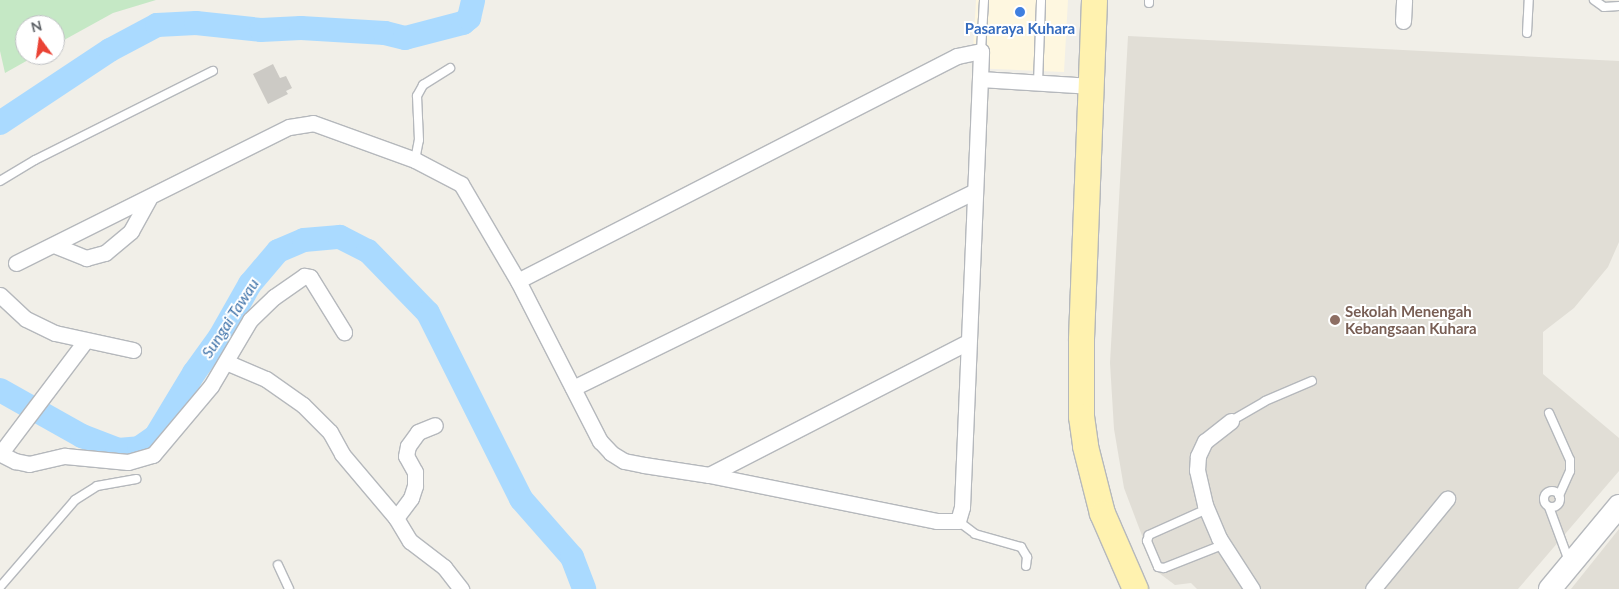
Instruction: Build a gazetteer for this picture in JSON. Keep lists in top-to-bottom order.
{
  "water": ["Sungai Tawau"],
  "places": ["Pasaraya Kuhara", "Sekolah Menengah Kebangsaan Kuhara"],
  "north": "top"
}
